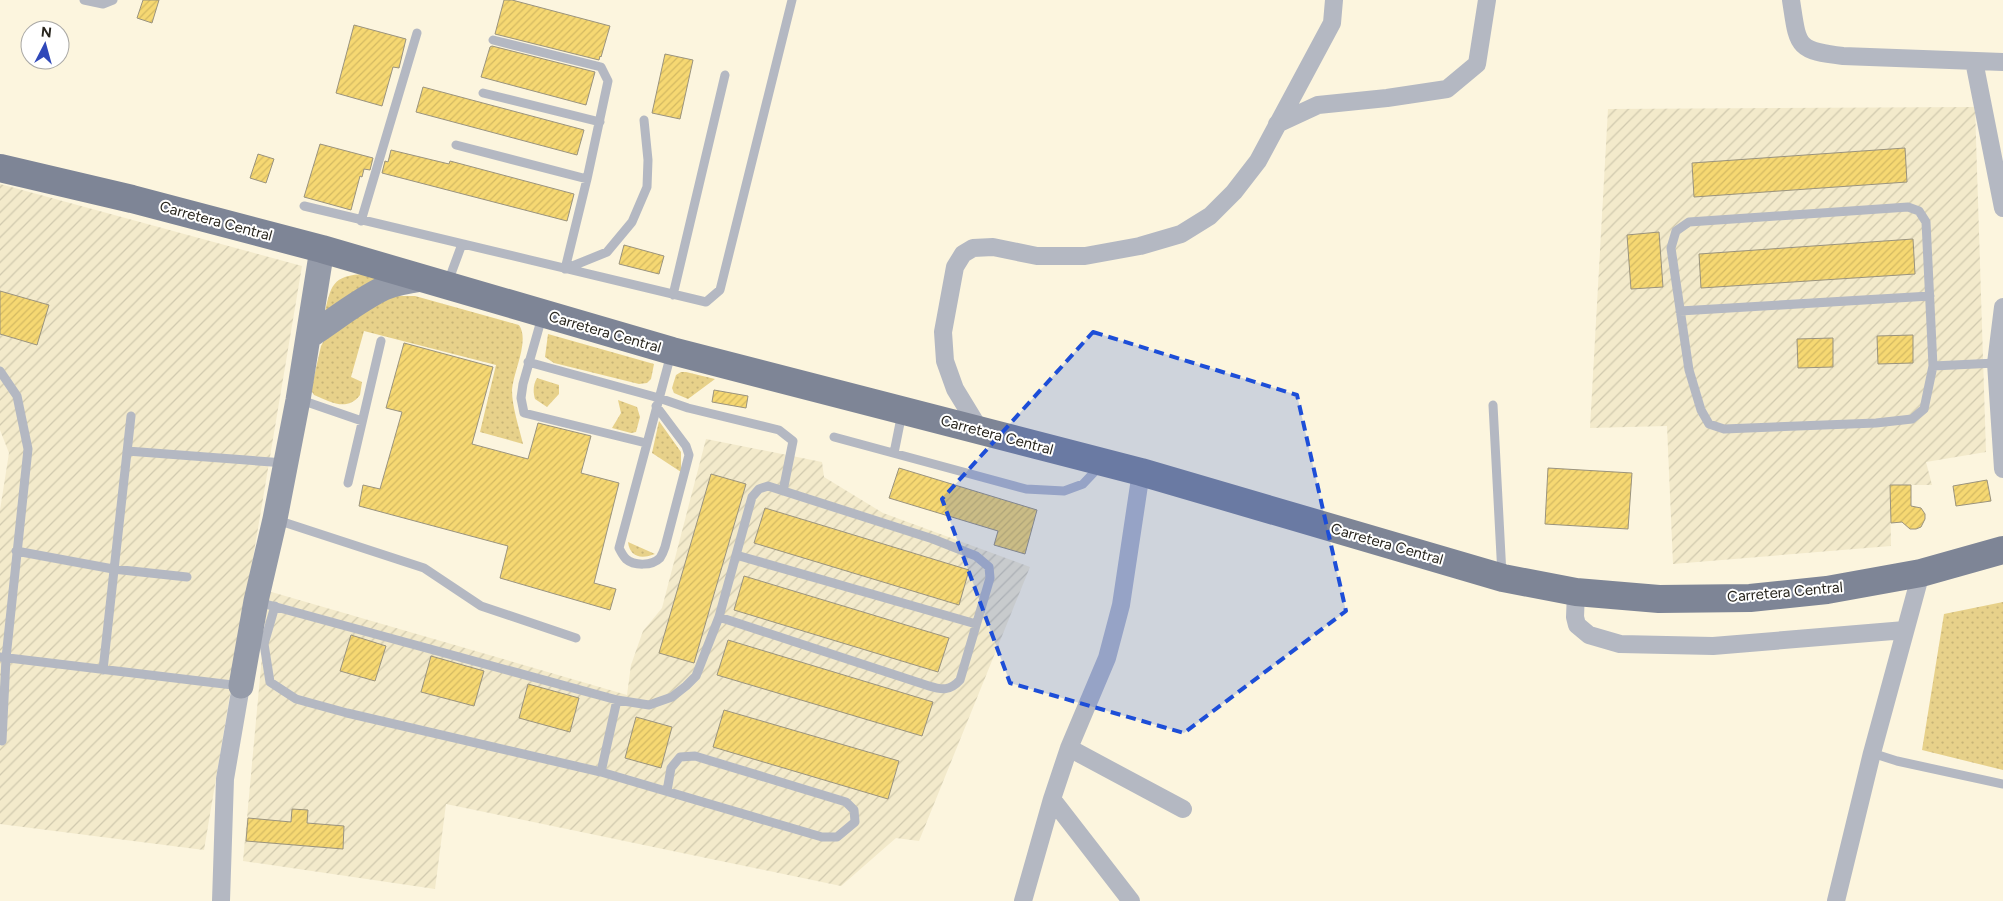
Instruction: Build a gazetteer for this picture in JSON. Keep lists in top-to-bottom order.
{
  "streets": {
    "main road": ["Carretera Central"]
  },
  "north": "top"
}
